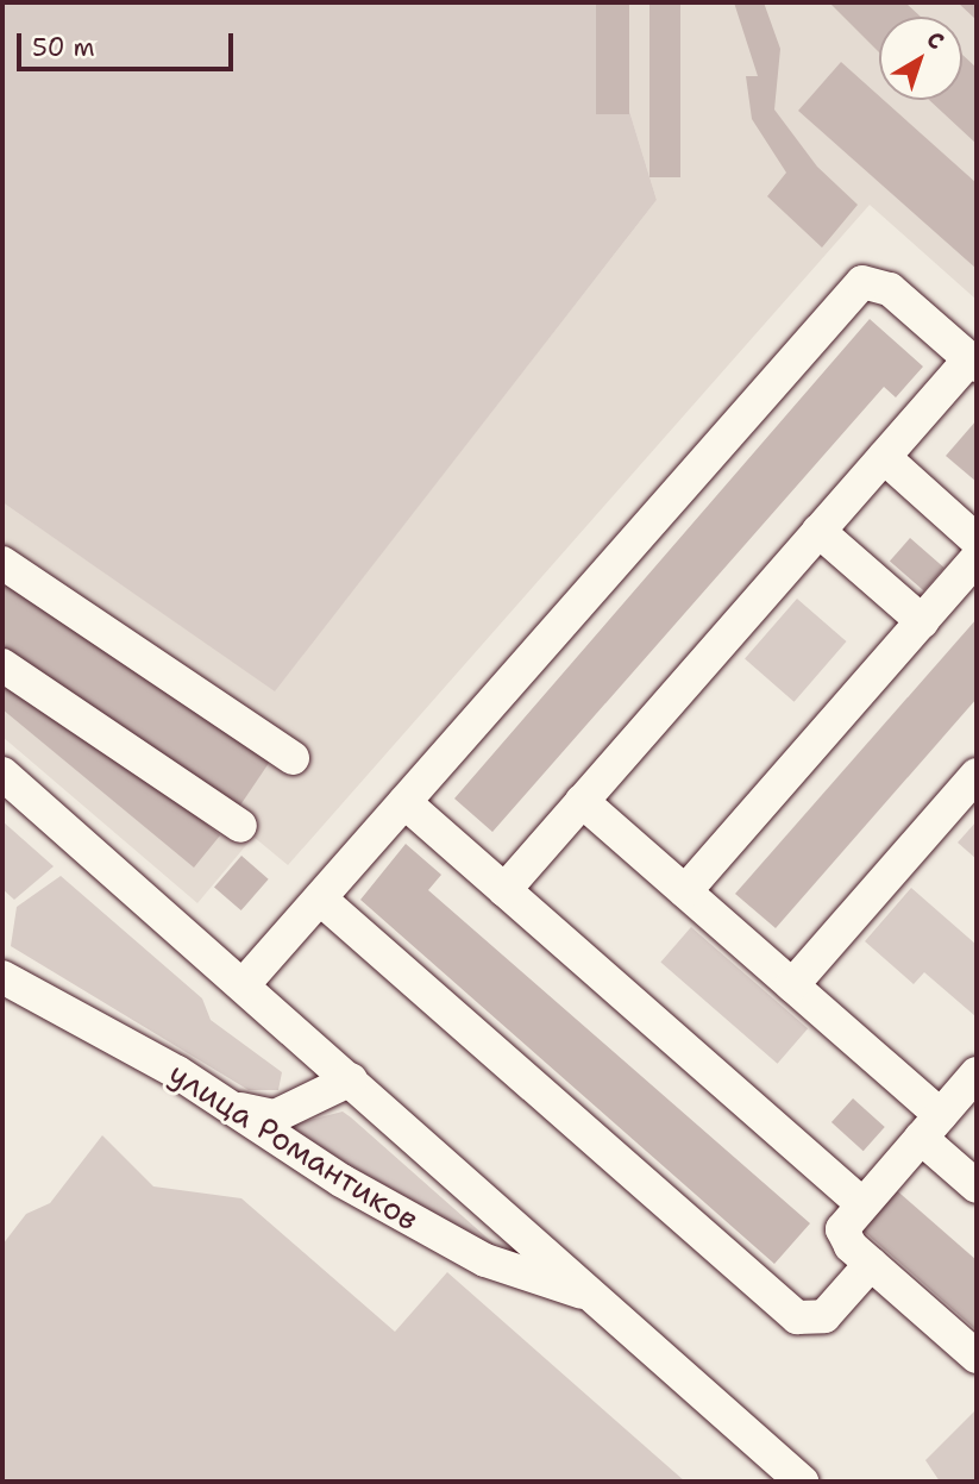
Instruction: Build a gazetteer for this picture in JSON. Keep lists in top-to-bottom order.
{
  "streets": {
    "street": ["улица Романтиков"]
  },
  "scale_bar": "50 m",
  "north": "top right"
}
